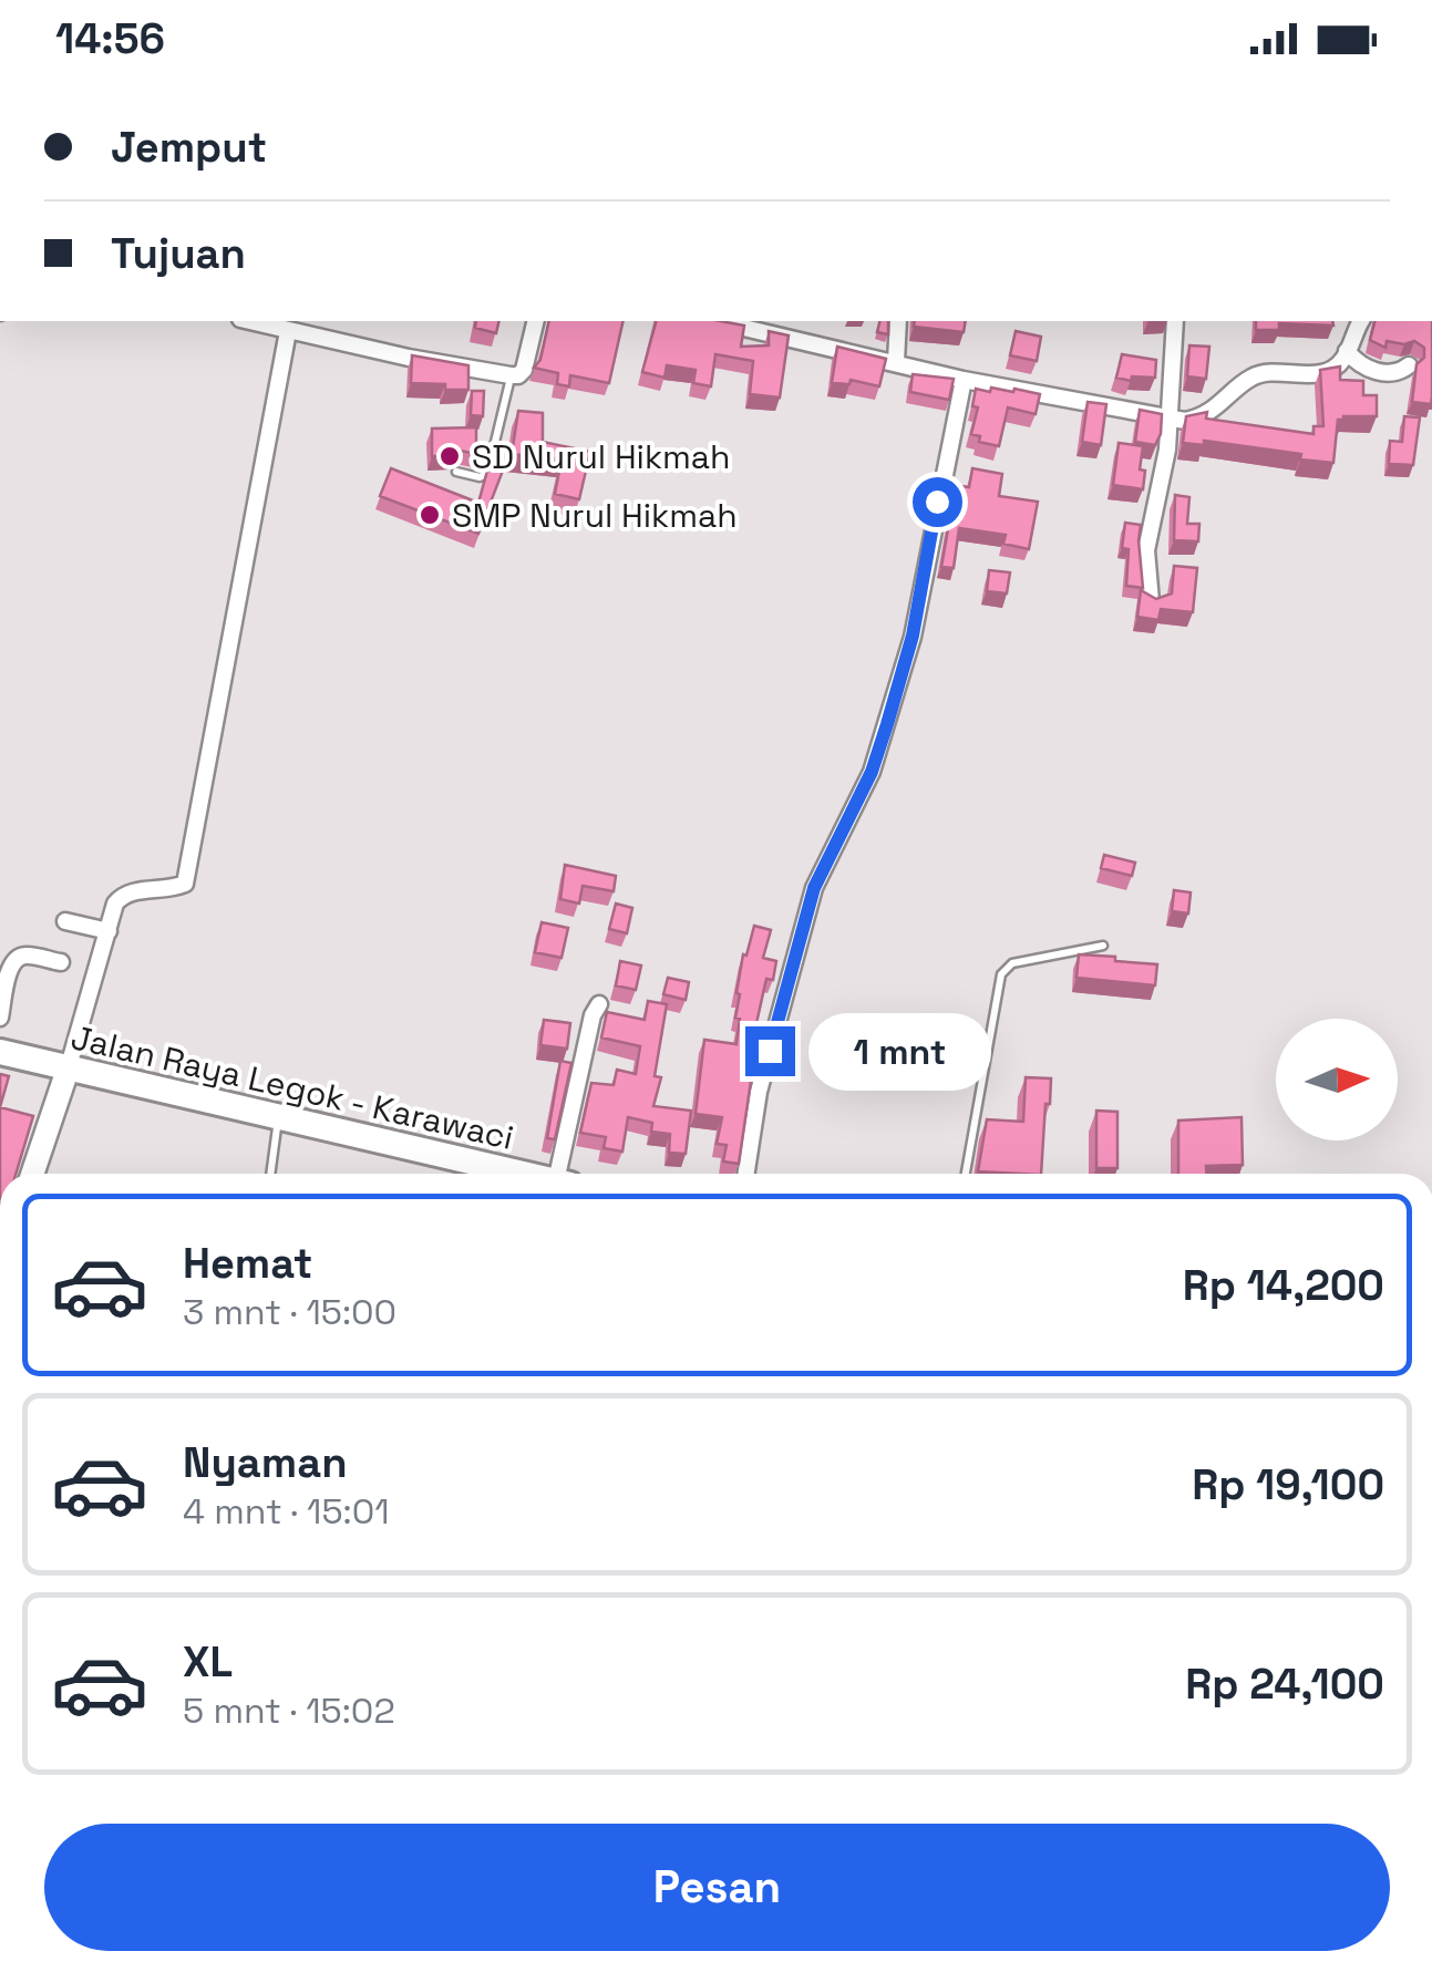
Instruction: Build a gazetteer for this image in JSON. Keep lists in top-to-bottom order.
{
  "streets": {
    "main road": ["Jalan Raya Legok - Karawaci"]
  },
  "places": ["SD Nurul Hikmah", "SMP Nurul Hikmah"],
  "north": "right",
  "page": {
    "status": "14:56",
    "banner": ["Jemput", "Tujuan"],
    "bubble": "1 mnt",
    "list": [
      {
        "name": "Hemat",
        "note": "3 mnt · 15:00",
        "value": "Rp 14,200"
      },
      {
        "name": "Nyaman",
        "note": "4 mnt · 15:01",
        "value": "Rp 19,100"
      },
      {
        "name": "XL",
        "note": "5 mnt · 15:02",
        "value": "Rp 24,100"
      }
    ],
    "buttons": "Pesan"
  }
}
